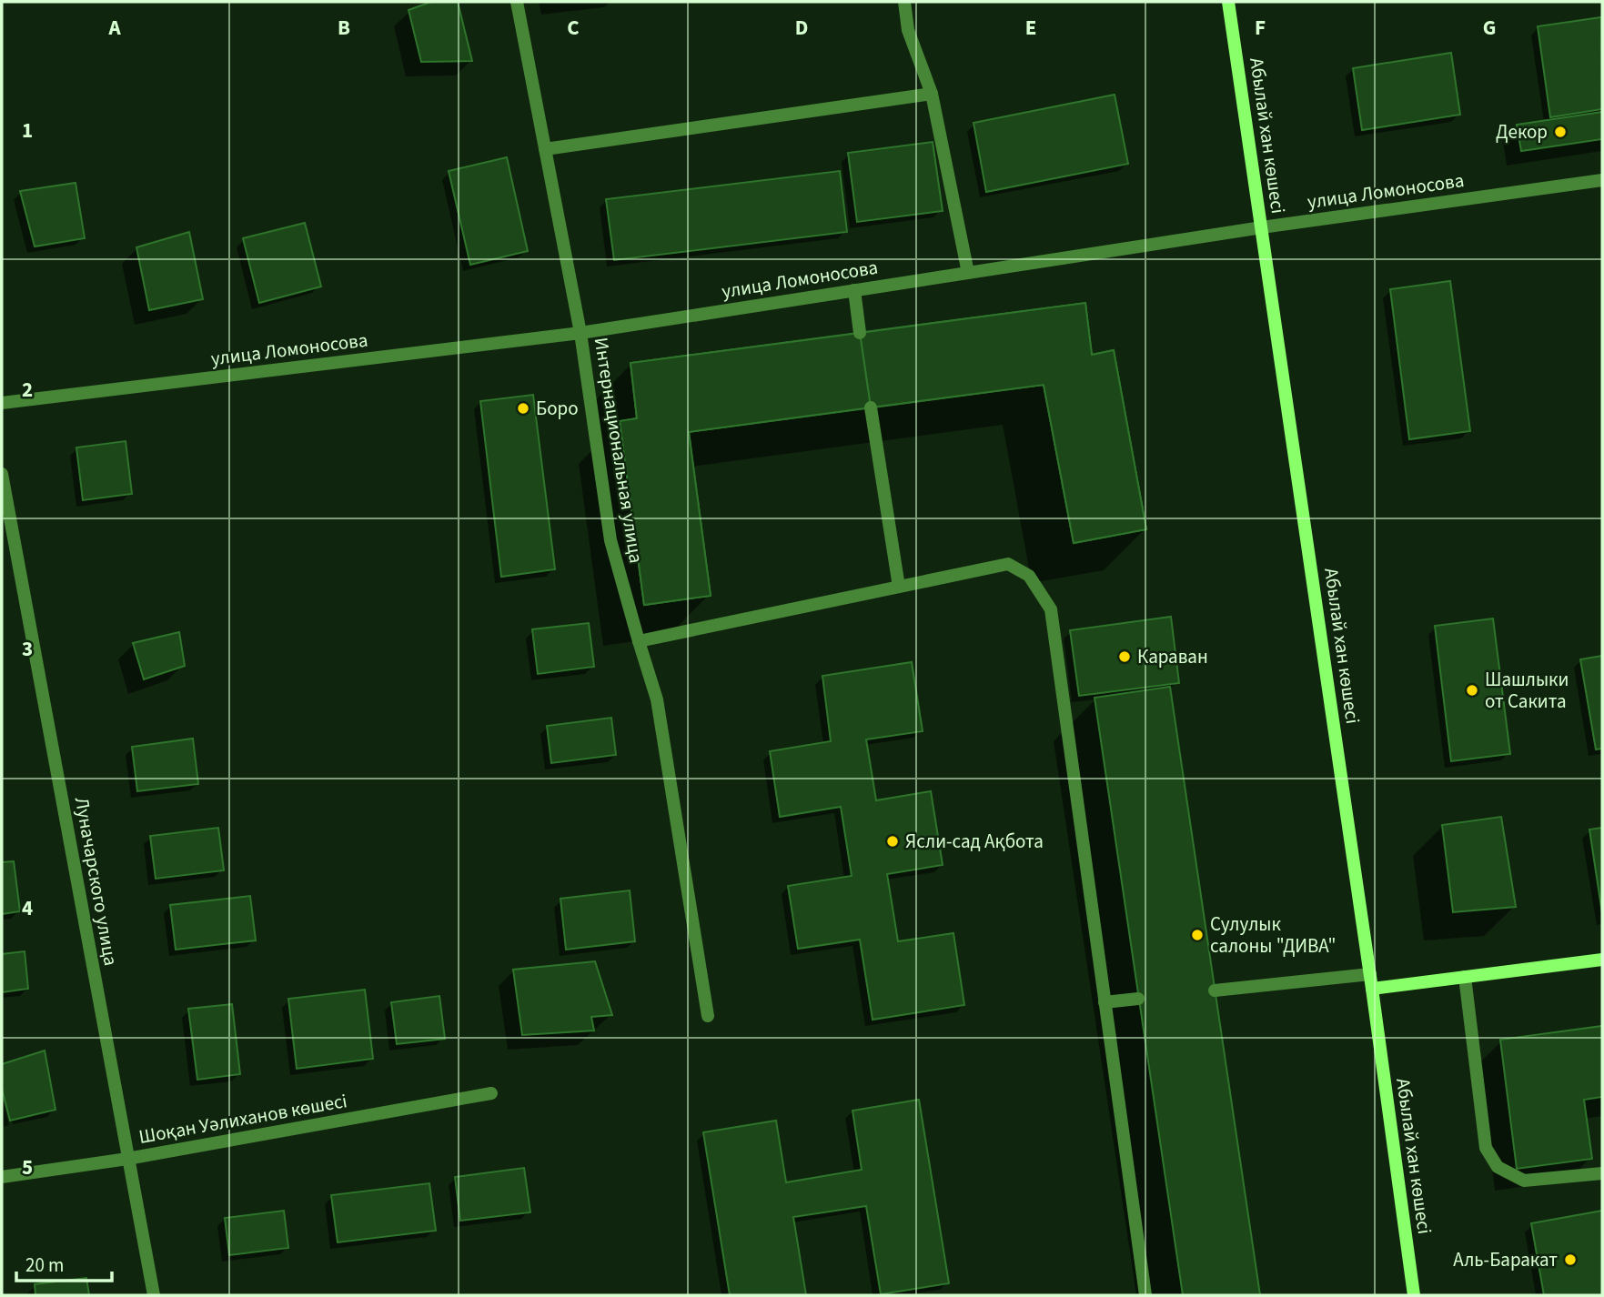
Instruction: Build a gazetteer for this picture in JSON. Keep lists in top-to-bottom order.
{
  "streets": {
    "street": [
      "Абылай хан көшесі",
      "улица Ломоносова",
      "Интернациональная улица",
      "Луначарского улица",
      "Шоқан Уәлиханов көшесі"
    ]
  },
  "crossings": [
    ["Абылай хан көшесі", "улица Ломоносова"],
    ["улица Ломоносова", "Интернациональная улица"],
    ["Луначарского улица", "Шоқан Уәлиханов көшесі"]
  ],
  "places": [
    "Декор",
    "Боро",
    "Караван",
    "Шашлыки от Сакита",
    "Ясли-сад Ақбота",
    "Сулулык салоны \"ДИВА\"",
    "Аль-Баракат"
  ],
  "scale_bar": "20 m",
  "grid": {
    "columns": [
      "A",
      "B",
      "C",
      "D",
      "E",
      "F",
      "G"
    ],
    "rows": [
      "1",
      "2",
      "3",
      "4",
      "5"
    ]
  }
}
